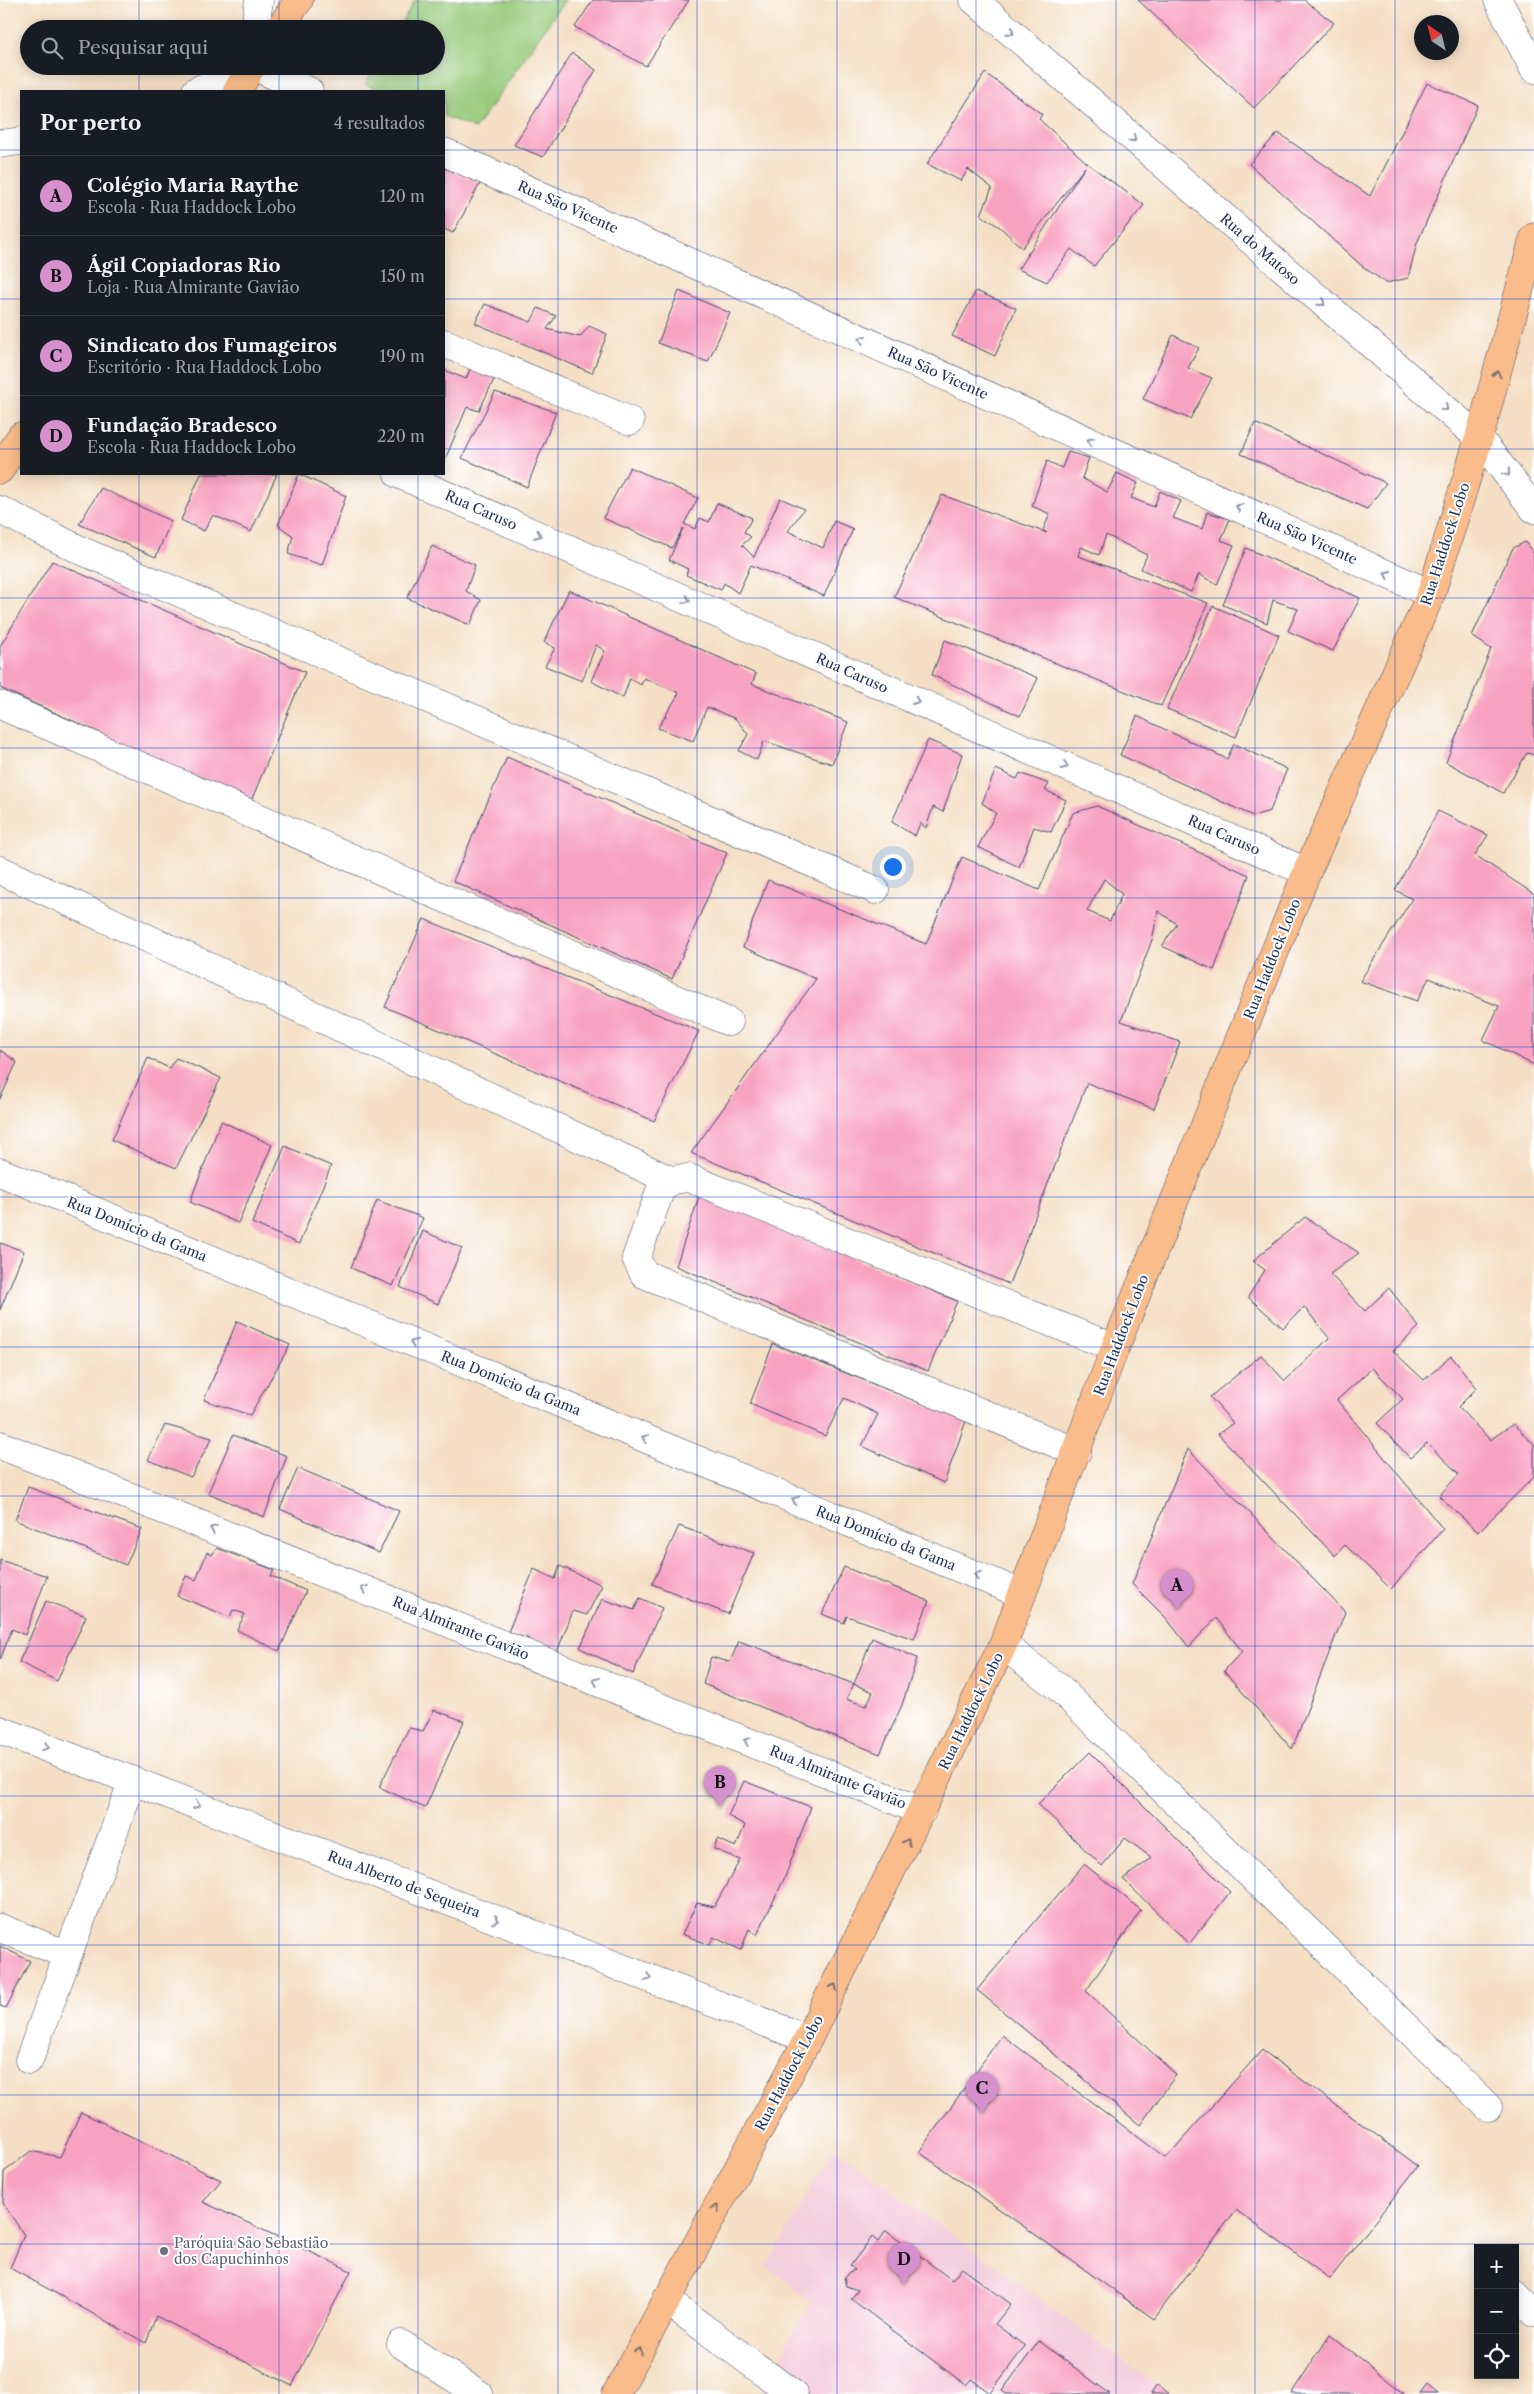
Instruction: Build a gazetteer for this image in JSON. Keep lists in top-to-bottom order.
{
  "streets": {
    "main road": ["Rua Haddock Lobo"],
    "street": [
      "Rua São Vicente",
      "Rua do Matoso",
      "Rua Caruso",
      "Rua Domício da Gama",
      "Rua Almirante Gavião",
      "Rua Alberto de Sequeira"
    ]
  },
  "crossings": [
    ["Rua São Vicente", "Rua Haddock Lobo"],
    ["Rua do Matoso", "Rua Haddock Lobo"],
    ["Rua Caruso", "Rua Haddock Lobo"],
    ["Rua Haddock Lobo", "Rua Domício da Gama"],
    ["Rua Haddock Lobo", "Rua Almirante Gavião"],
    ["Rua Haddock Lobo", "Rua Alberto de Sequeira"]
  ],
  "one_way": [
    "Rua São Vicente",
    "Rua do Matoso",
    "Rua Haddock Lobo",
    "Rua Domício da Gama",
    "Rua Almirante Gavião",
    "Rua Alberto de Sequeira"
  ],
  "places": ["Paróquia São Sebastião dos Capuchinhos"],
  "north": "top left",
  "page": {
    "search": "Pesquisar aqui",
    "heading": ["Por perto", "4 resultados"],
    "list": [
      {
        "mark": "A",
        "name": "Colégio Maria Raythe",
        "note": "Escola · Rua Haddock Lobo",
        "value": "120 m"
      },
      {
        "mark": "B",
        "name": "Ágil Copiadoras Rio",
        "note": "Loja · Rua Almirante Gavião",
        "value": "150 m"
      },
      {
        "mark": "C",
        "name": "Sindicato dos Fumageiros",
        "note": "Escritório · Rua Haddock Lobo",
        "value": "190 m"
      },
      {
        "mark": "D",
        "name": "Fundação Bradesco",
        "note": "Escola · Rua Haddock Lobo",
        "value": "220 m"
      }
    ],
    "pins": [
      "A",
      "B",
      "C",
      "D"
    ],
    "map_buttons": ["+", "−"]
  }
}
